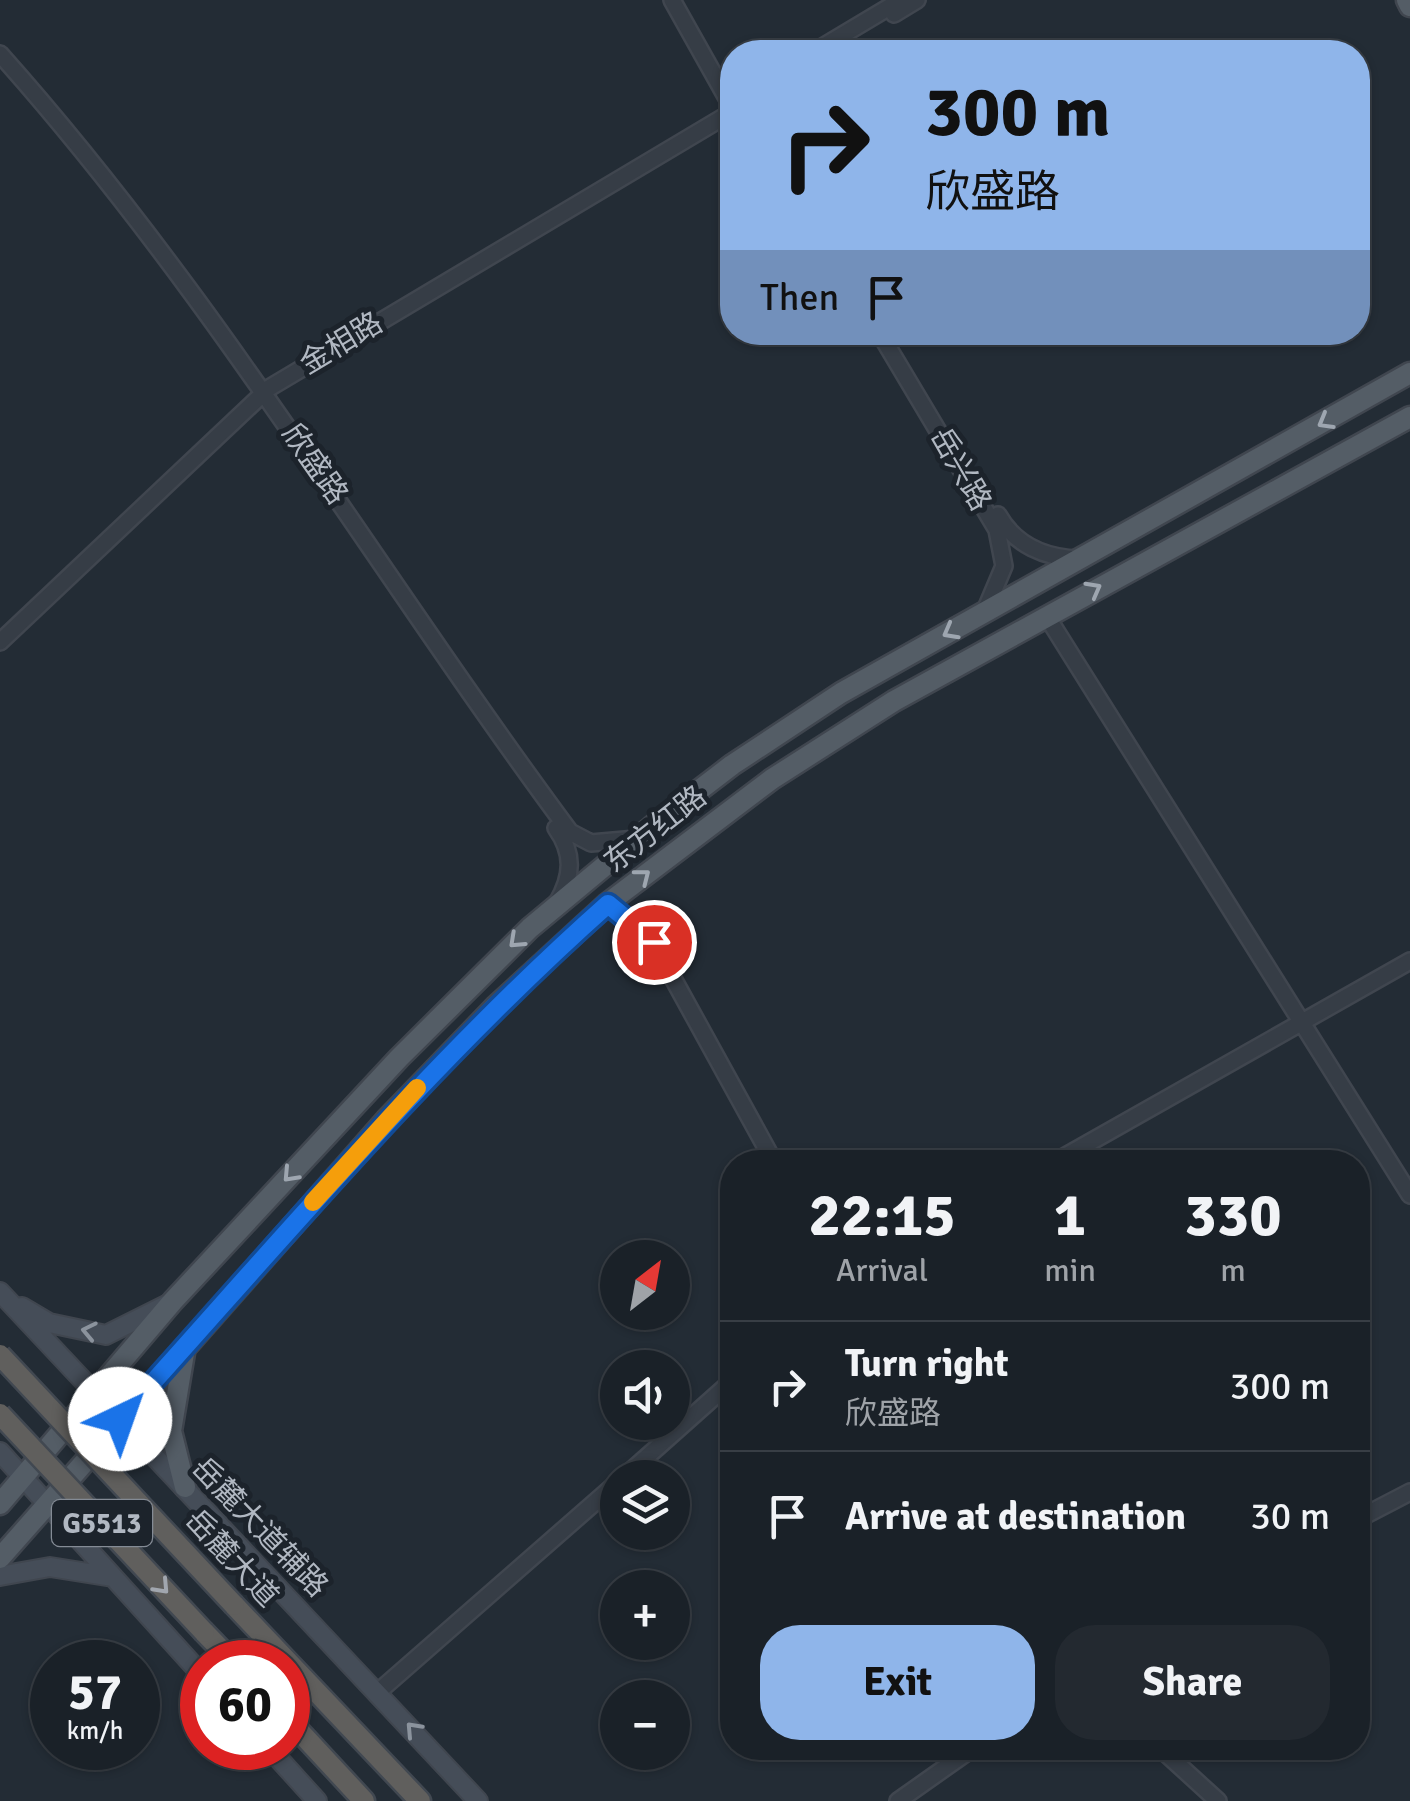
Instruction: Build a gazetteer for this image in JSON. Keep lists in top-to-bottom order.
{
  "streets": {
    "highway": ["G5513", "岳麓大道"],
    "main road": ["东方红路", "岳麓大道辅路"],
    "street": ["金相路", "欣盛路", "岳兴路"]
  },
  "crossings": [
    ["金相路", "欣盛路"],
    ["欣盛路", "东方红路"],
    ["岳兴路", "东方红路"],
    ["东方红路", "岳麓大道辅路"]
  ],
  "north": "top right",
  "page": {
    "turn": ["300 m", "欣盛路"],
    "then": "Then",
    "eta": [
      "22:15",
      "Arrival",
      "1",
      "min",
      "330",
      "m"
    ],
    "map_buttons": ["+", "−"],
    "list": [
      {
        "name": "Turn right",
        "note": "欣盛路",
        "value": "300 m"
      },
      {
        "name": "Arrive at destination",
        "value": "30 m"
      }
    ],
    "buttons": ["Exit", "Share"],
    "speed": "57 km/h",
    "limit": "60"
  }
}
